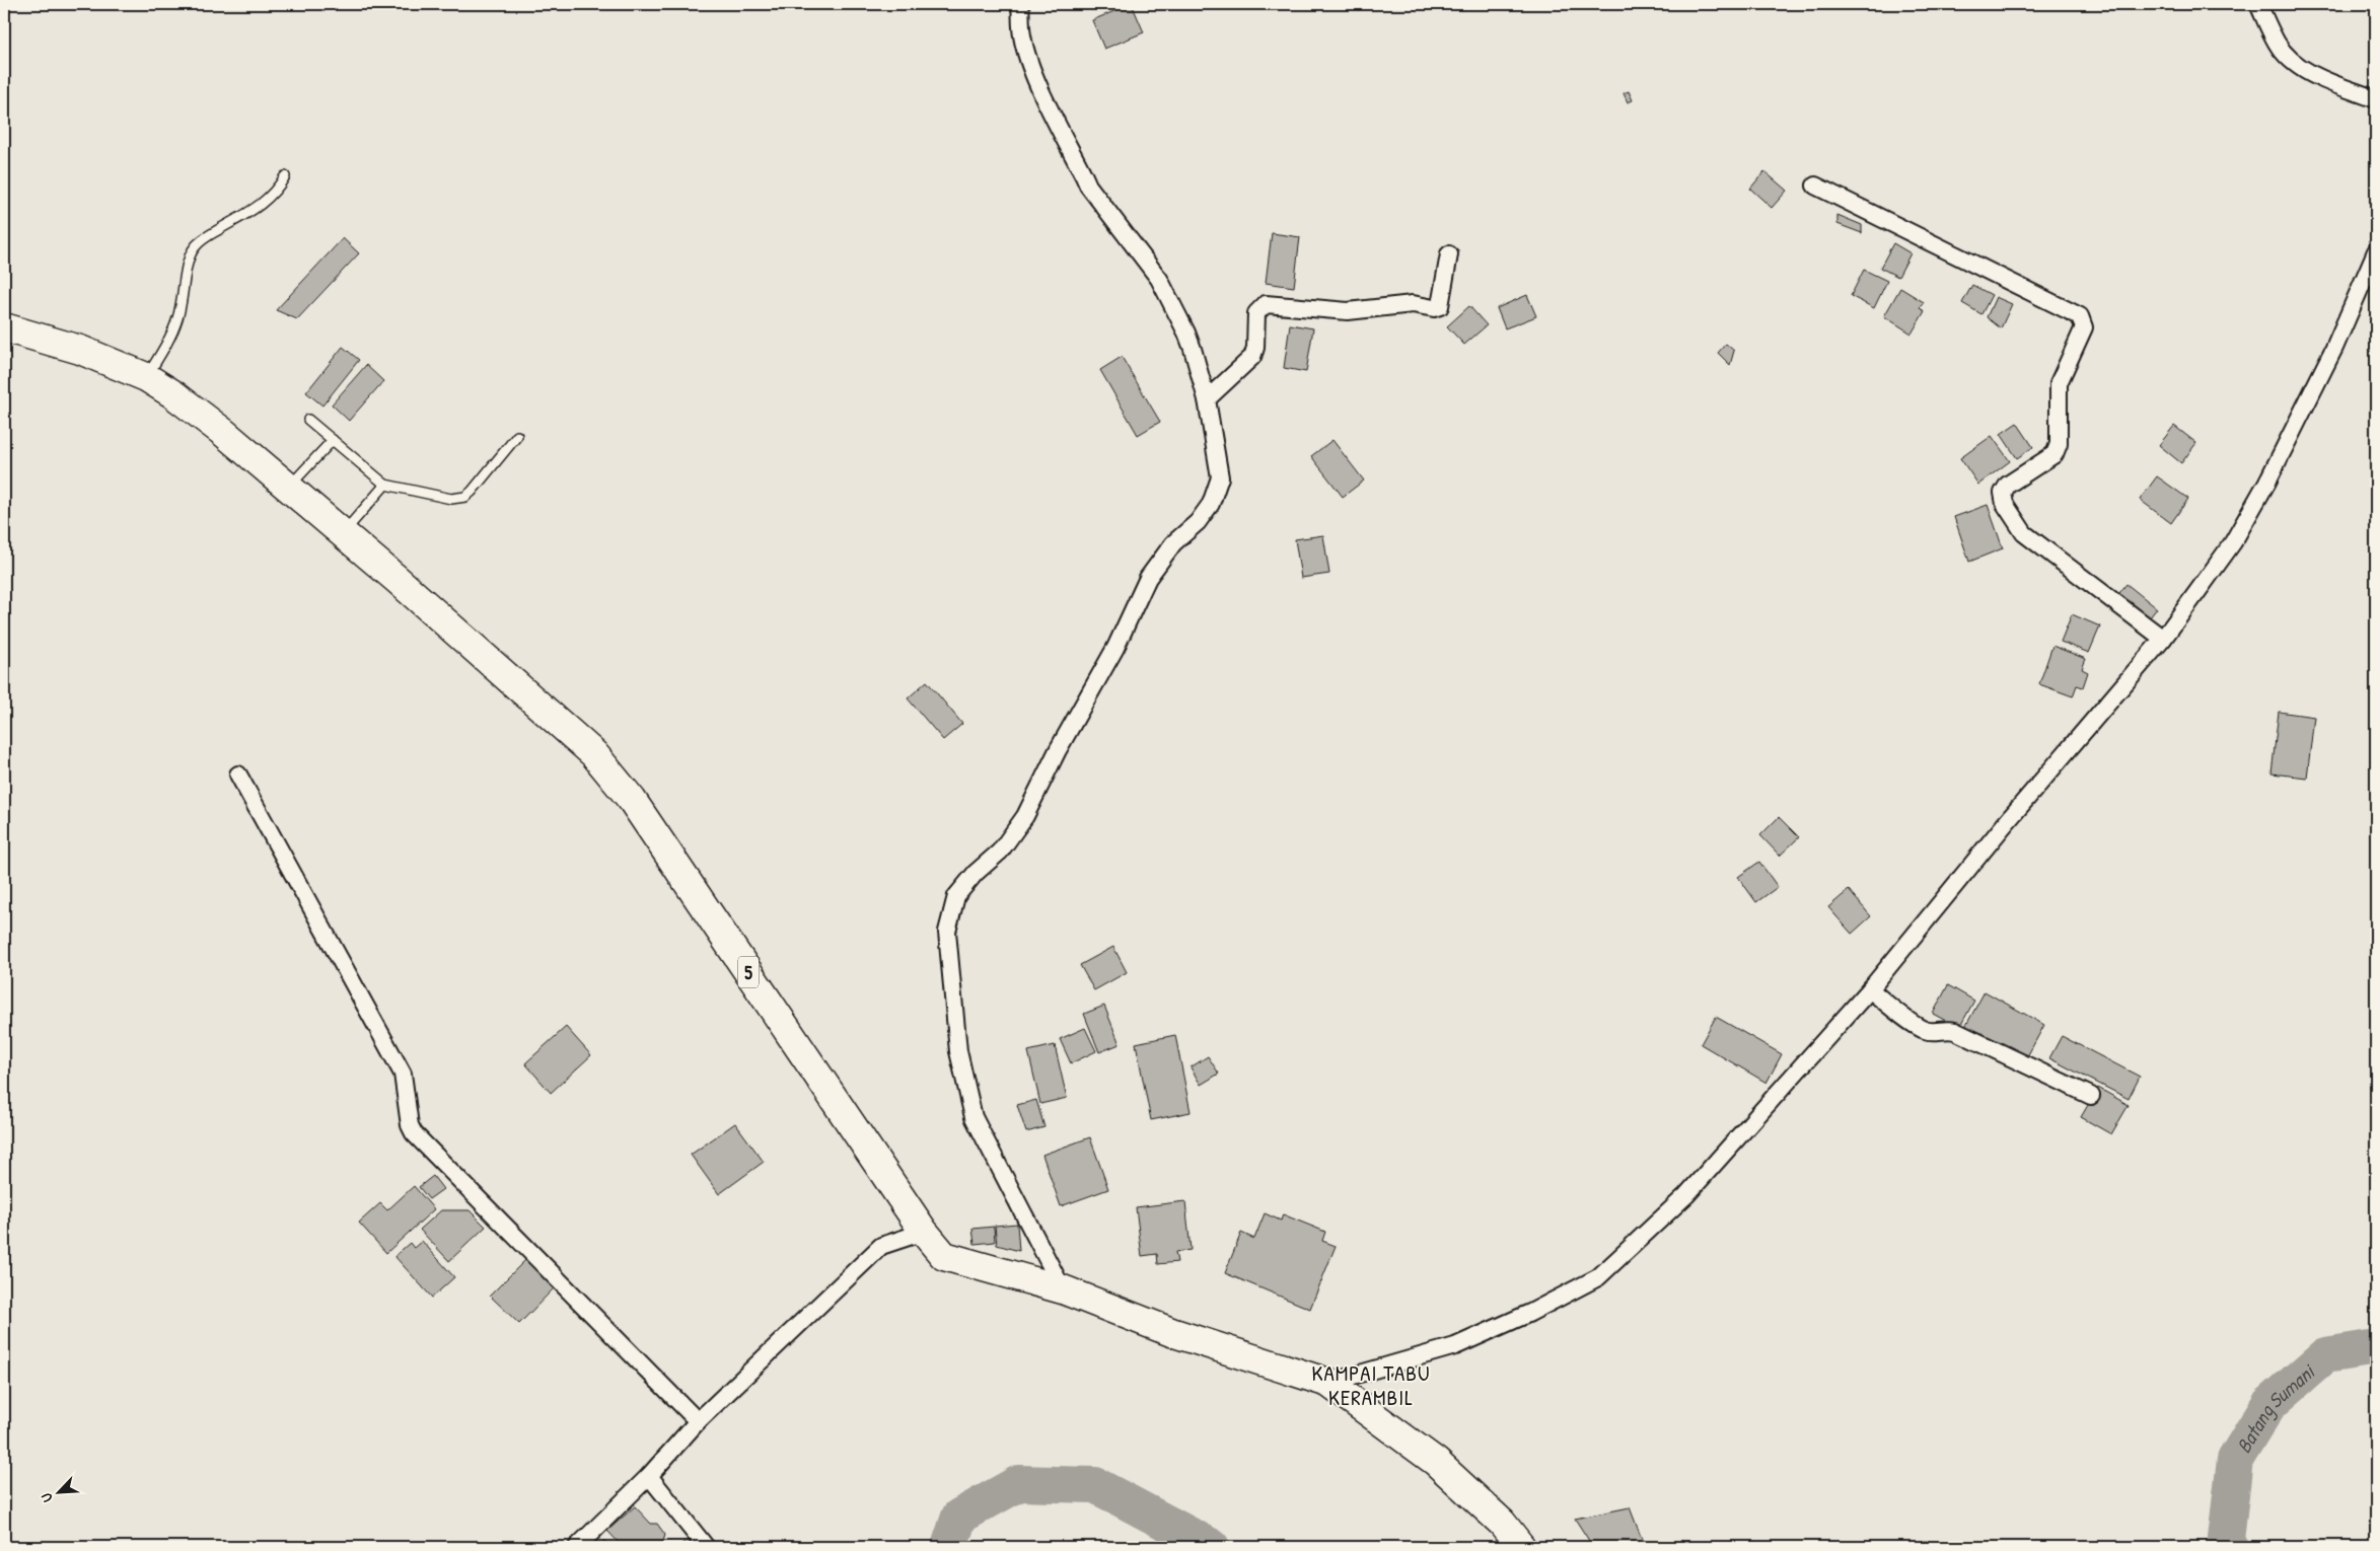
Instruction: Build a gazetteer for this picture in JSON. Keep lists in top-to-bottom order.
{
  "streets": {
    "highway": ["5"]
  },
  "districts": ["KAMPAI TABU KERAMBIL"],
  "water": ["Batang Sumani"],
  "north": "bottom left"
}
